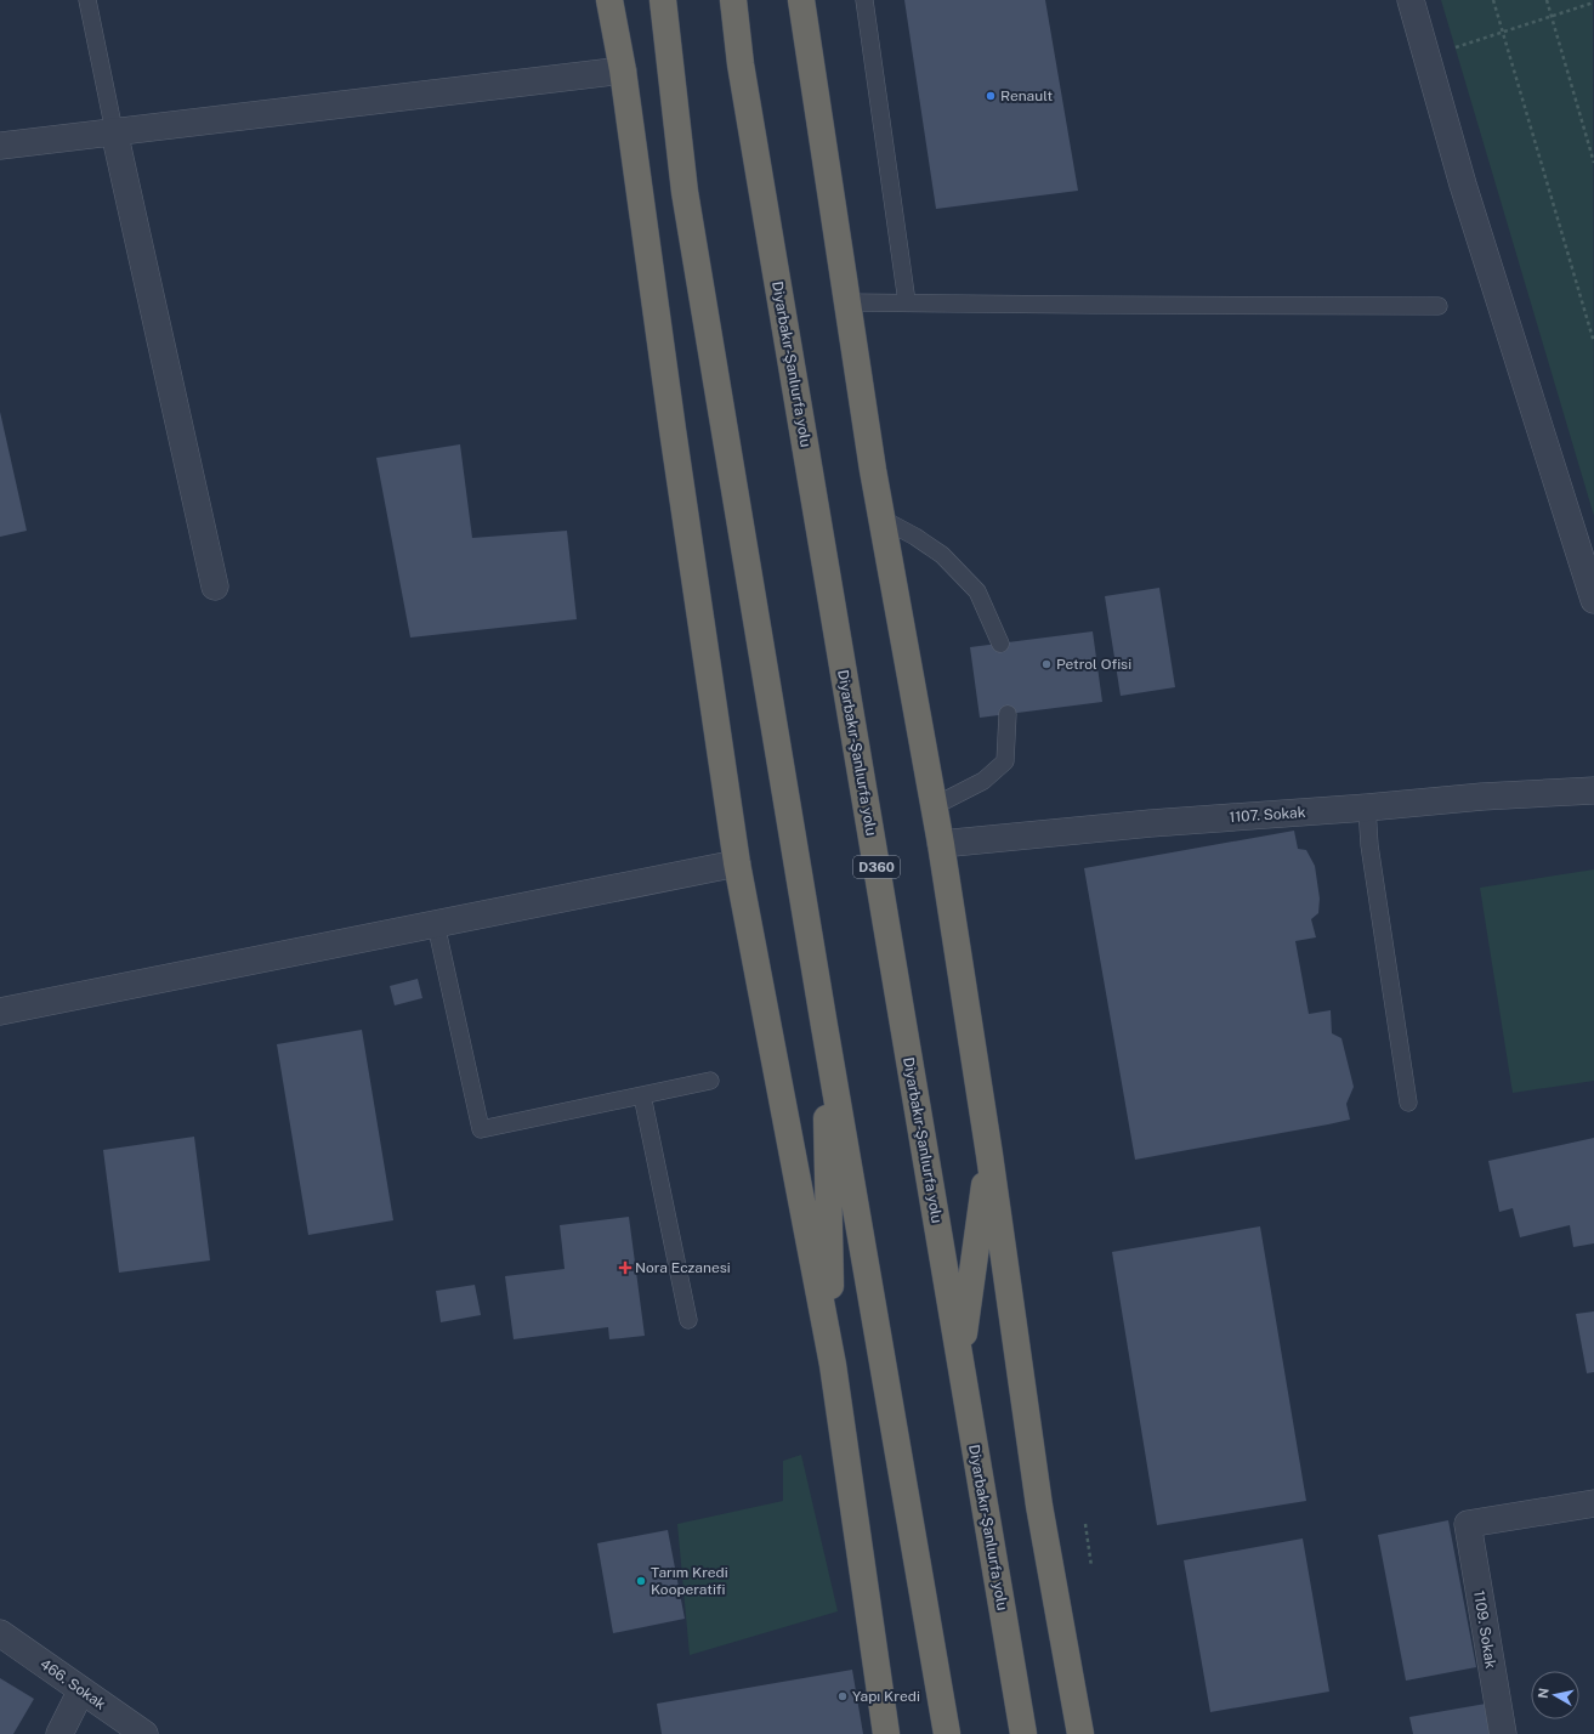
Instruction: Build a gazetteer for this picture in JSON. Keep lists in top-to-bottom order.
{
  "streets": {
    "highway": ["Diyarbakır-Şanlıurfa yolu", "D360"],
    "street": ["1107. Sokak", "1109. Sokak", "466. Sokak"]
  },
  "places": {
    "other": [
      "Renault",
      "Petrol Ofisi",
      "Tarım Kredi Kooperatifi",
      "Yapı Kredi"
    ],
    "health": ["Nora Eczanesi"]
  },
  "north": "left"
}
